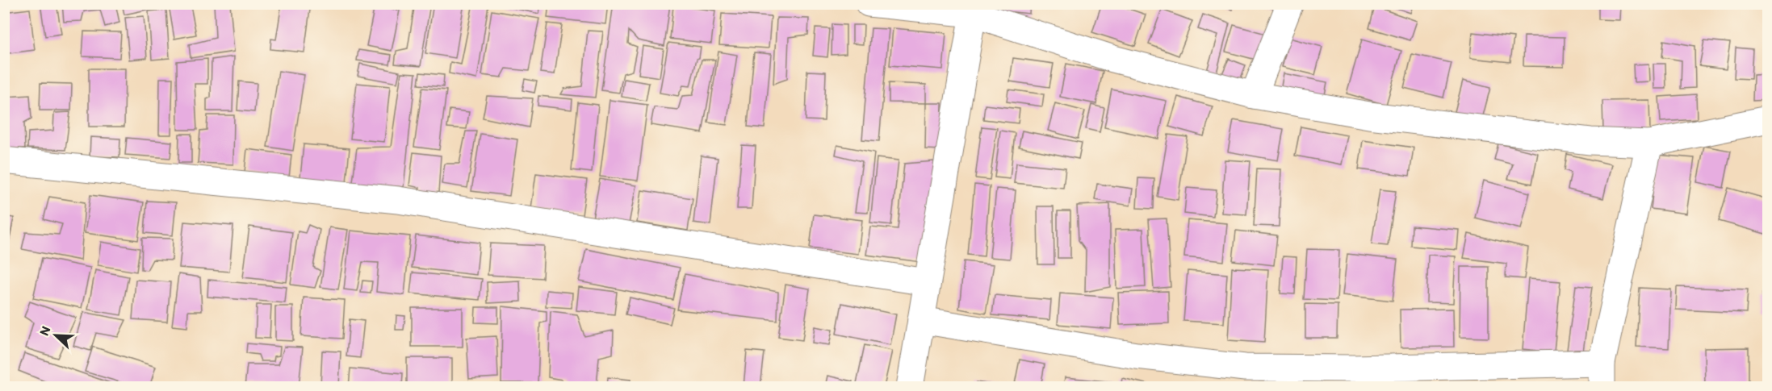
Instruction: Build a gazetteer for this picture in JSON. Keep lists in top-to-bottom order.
{
  "north": "top left"
}
